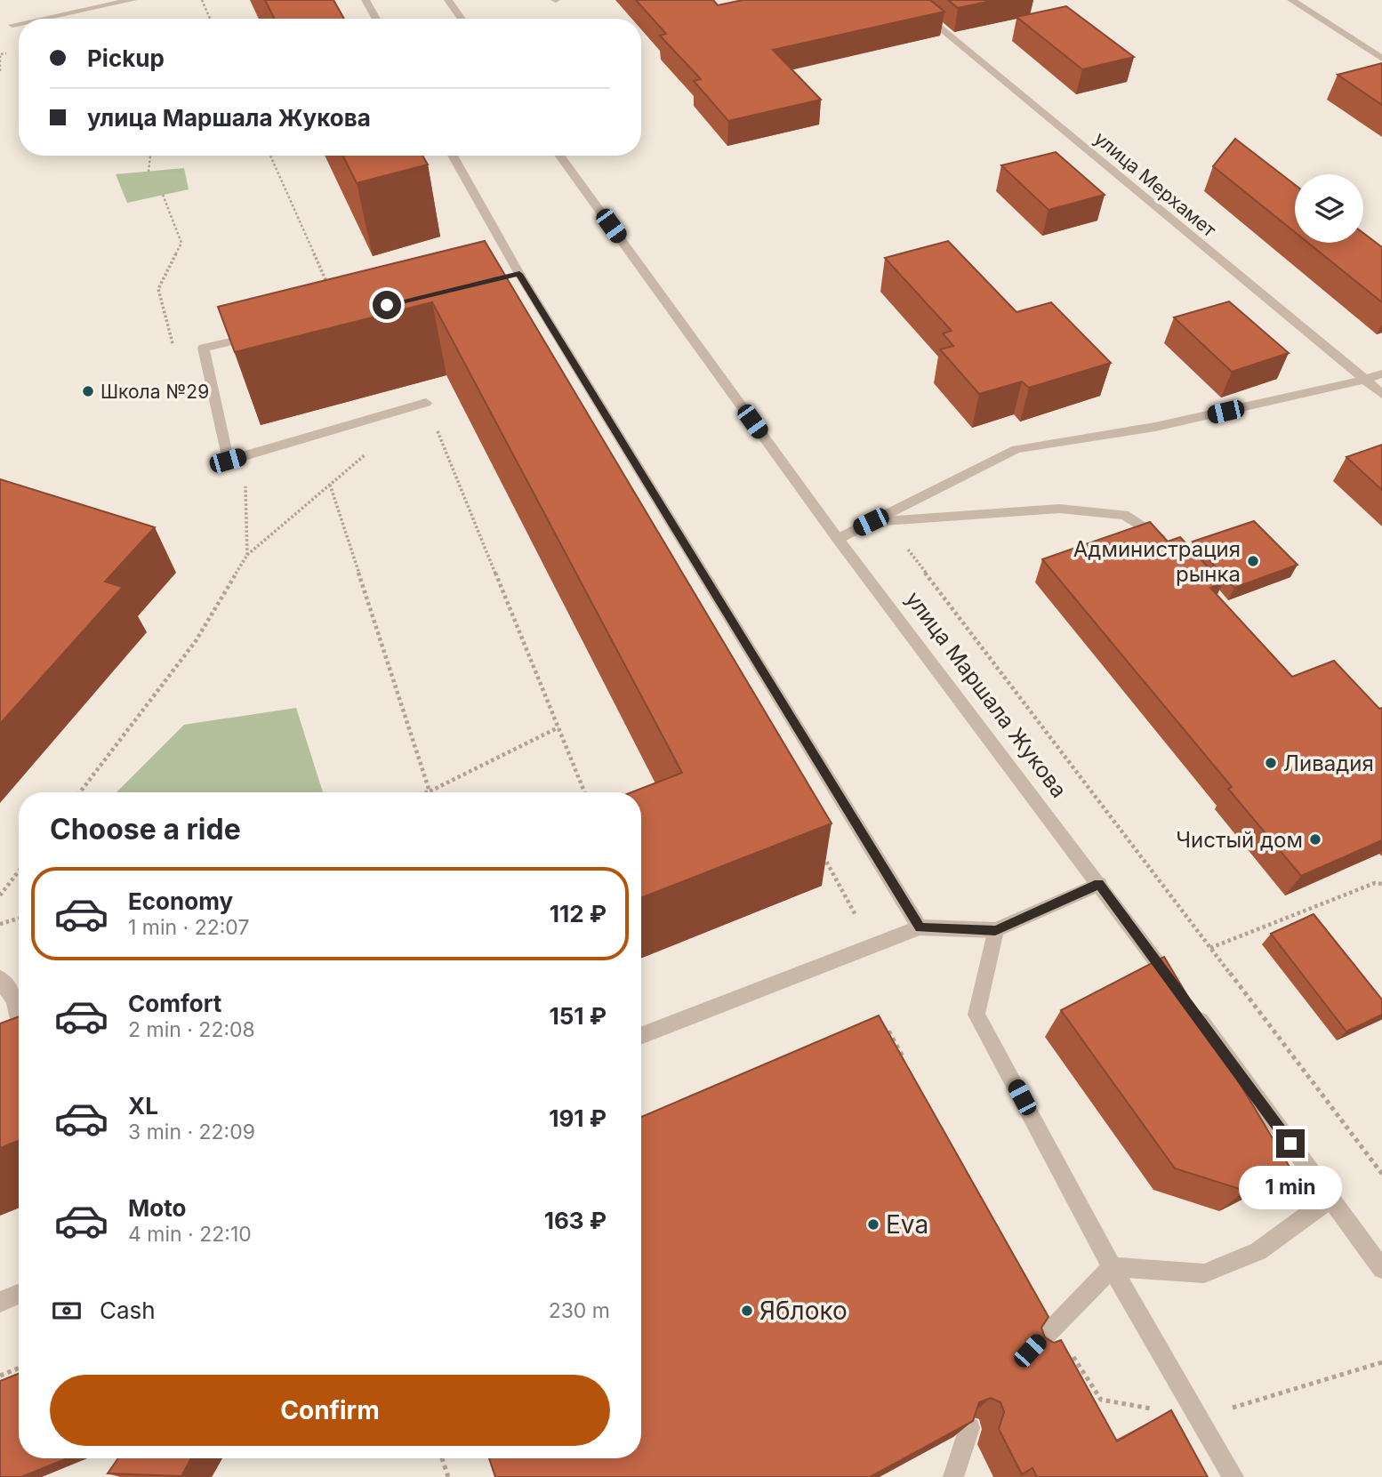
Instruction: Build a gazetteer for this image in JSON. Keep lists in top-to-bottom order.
{
  "streets": {
    "street": ["улица Мерхамет", "улица Маршала Жукова"]
  },
  "places": [
    "Школа №29",
    "Администрация рынка",
    "Ливадия",
    "Чистый дом",
    "Eva",
    "Яблоко"
  ],
  "page": {
    "banner": ["Pickup", "улица Маршала Жукова"],
    "heading": "Choose a ride",
    "list": [
      {
        "name": "Economy",
        "note": "1 min · 22:07",
        "value": "112 ₽"
      },
      {
        "name": "Comfort",
        "note": "2 min · 22:08",
        "value": "151 ₽"
      },
      {
        "name": "XL",
        "note": "3 min · 22:09",
        "value": "191 ₽"
      },
      {
        "name": "Moto",
        "note": "4 min · 22:10",
        "value": "163 ₽"
      }
    ],
    "bubble": "1 min",
    "pay": ["Cash", "230 m"],
    "buttons": "Confirm"
  }
}
